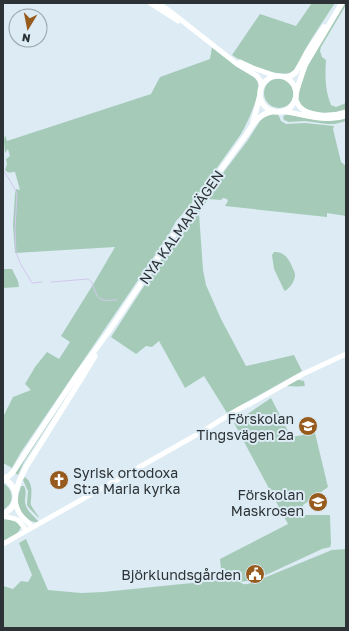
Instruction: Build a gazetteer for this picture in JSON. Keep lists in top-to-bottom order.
{
  "streets": {
    "main road": ["NYA KALMARVÄGEN"]
  },
  "places": {
    "school or university": ["Förskolan Tingsvägen 2a", "Förskolan Maskrosen"],
    "church": ["Syrisk ortodoxa St:a Maria kyrka"],
    "public building": ["Björklundsgården"]
  },
  "north": "bottom"
}
